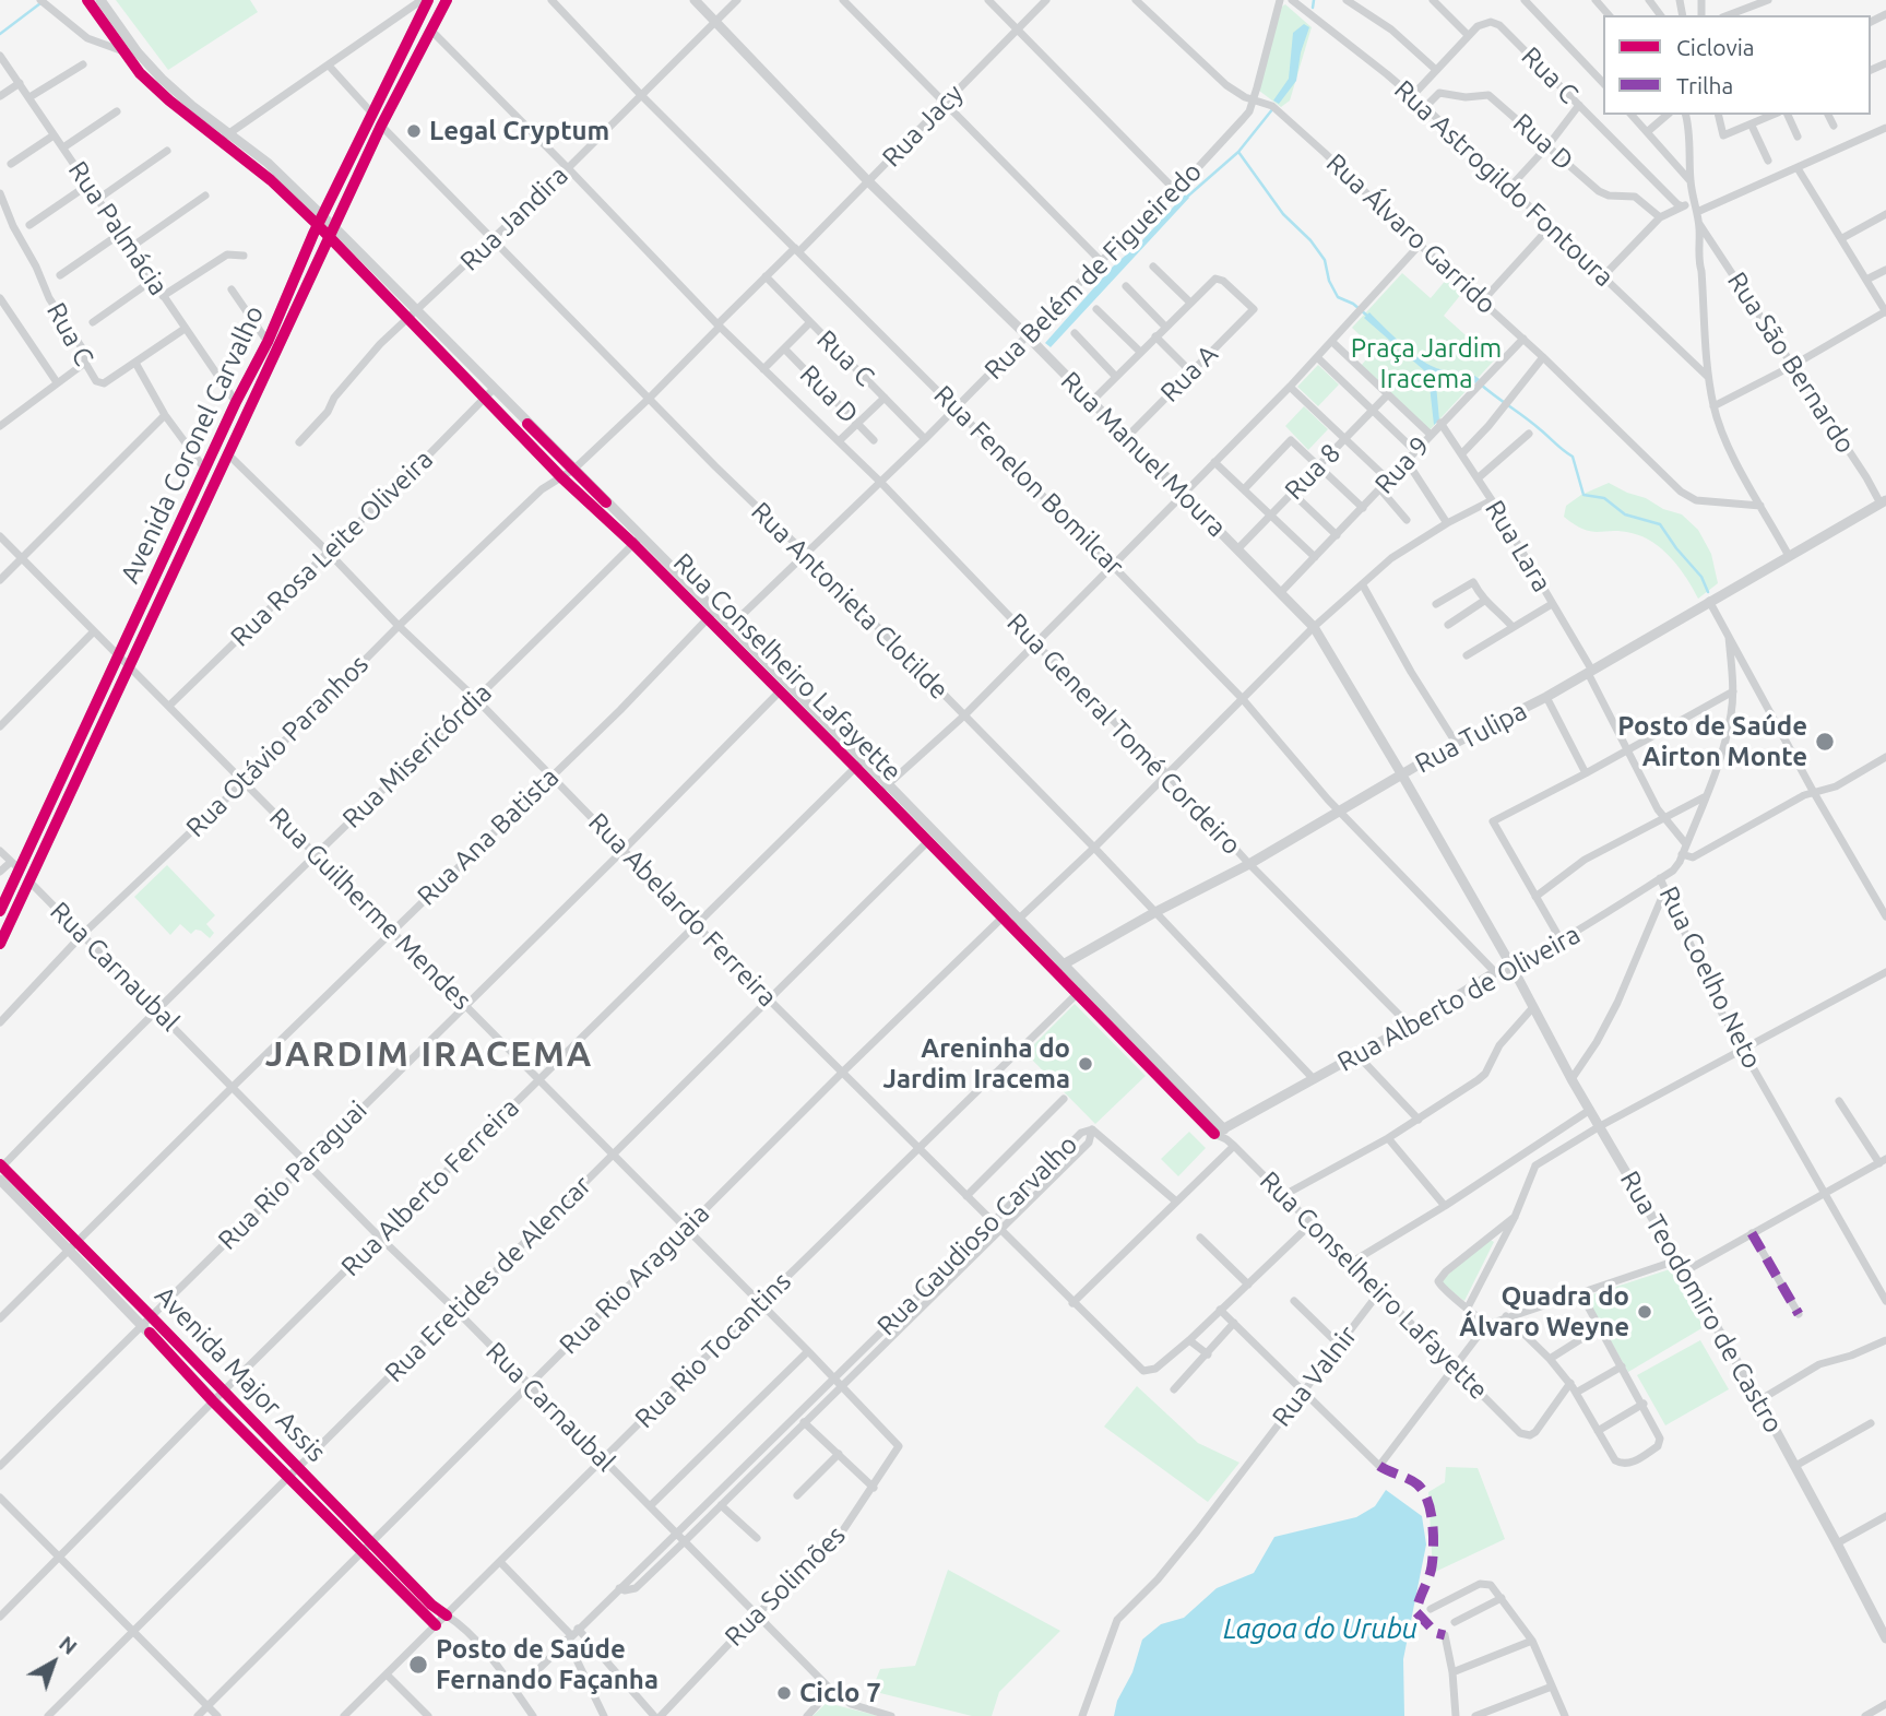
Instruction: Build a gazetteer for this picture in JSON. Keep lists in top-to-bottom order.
{
  "streets": {
    "main road": ["Avenida Coronel Carvalho"],
    "street": [
      "Rua C",
      "Rua Jacy",
      "Rua D",
      "Rua Astrogildo Fontoura",
      "Rua Jandira",
      "Rua Palmácia",
      "Rua Álvaro Garrido",
      "Rua Belém de Figueiredo",
      "Rua São Bernardo",
      "Rua A",
      "Rua Manuel Moura",
      "Rua 9",
      "Rua 8",
      "Rua Fenelon Bomilcar",
      "Rua Lara",
      "Rua Rosa Leite Oliveira",
      "Rua Antonieta Clotilde",
      "Rua Conselheiro Lafayette",
      "Rua General Tomé Cordeiro",
      "Rua Tulipa",
      "Rua Otávio Paranhos",
      "Rua Misericórdia",
      "Rua Ana Batista",
      "Rua Guilherme Mendes",
      "Rua Abelardo Ferreira",
      "Rua Carnaubal",
      "Rua Coelho Neto",
      "Rua Alberto de Oliveira",
      "Rua Rio Paraguai",
      "Rua Alberto Ferreira",
      "Rua Gaudioso Carvalho",
      "Rua Eretides de Alencar",
      "Rua Rio Araguaia",
      "Rua Teodomiro de Castro",
      "Rua Rio Tocantins",
      "Avenida Major Assis",
      "Rua Valnir",
      "Rua Solimões"
    ]
  },
  "crossings": [
    ["Rua C", "Rua Jacy"],
    ["Rua C", "Rua D"],
    ["Rua C", "Rua Palmácia"],
    ["Rua C", "Rua Belém de Figueiredo"],
    ["Rua Jacy", "Rua Manuel Moura"],
    ["Rua Jacy", "Rua Fenelon Bomilcar"],
    ["Rua Jacy", "Rua Antonieta Clotilde"],
    ["Rua Jacy", "Rua Conselheiro Lafayette"],
    ["Rua Jacy", "Rua General Tomé Cordeiro"],
    ["Rua Jacy", "Rua Otávio Paranhos"],
    ["Rua D", "Rua Astrogildo Fontoura"],
    ["Rua D", "Rua General Tomé Cordeiro"],
    ["Rua Jandira", "Rua Manuel Moura"],
    ["Rua Jandira", "Rua Fenelon Bomilcar"],
    ["Rua Jandira", "Rua Antonieta Clotilde"],
    ["Rua Jandira", "Rua Conselheiro Lafayette"],
    ["Rua Jandira", "Rua General Tomé Cordeiro"],
    ["Rua Palmácia", "Avenida Coronel Carvalho"],
    ["Rua Álvaro Garrido", "Rua Belém de Figueiredo"],
    ["Rua Álvaro Garrido", "Rua 9"],
    ["Rua Belém de Figueiredo", "Rua Manuel Moura"],
    ["Rua Belém de Figueiredo", "Rua Fenelon Bomilcar"],
    ["Rua Belém de Figueiredo", "Rua Antonieta Clotilde"],
    ["Rua Belém de Figueiredo", "Rua Conselheiro Lafayette"],
    ["Rua Belém de Figueiredo", "Rua General Tomé Cordeiro"],
    ["Rua São Bernardo", "Rua Tulipa"],
    ["Rua A", "Rua Manuel Moura"],
    ["Avenida Coronel Carvalho", "Rua Antonieta Clotilde"],
    ["Avenida Coronel Carvalho", "Rua Conselheiro Lafayette"],
    ["Avenida Coronel Carvalho", "Rua General Tomé Cordeiro"],
    ["Avenida Coronel Carvalho", "Rua Guilherme Mendes"],
    ["Avenida Coronel Carvalho", "Rua Abelardo Ferreira"],
    ["Avenida Coronel Carvalho", "Rua Carnaubal"],
    ["Rua Manuel Moura", "Rua 9"],
    ["Rua Manuel Moura", "Rua 8"],
    ["Rua Manuel Moura", "Rua Tulipa"],
    ["Rua Manuel Moura", "Rua Alberto de Oliveira"],
    ["Rua Manuel Moura", "Rua Teodomiro de Castro"],
    ["Rua 9", "Rua Lara"],
    ["Rua Fenelon Bomilcar", "Rua Tulipa"],
    ["Rua Fenelon Bomilcar", "Rua Alberto de Oliveira"],
    ["Rua Lara", "Rua Tulipa"],
    ["Rua Lara", "Rua Coelho Neto"],
    ["Rua Rosa Leite Oliveira", "Rua Conselheiro Lafayette"],
    ["Rua Rosa Leite Oliveira", "Rua Guilherme Mendes"],
    ["Rua Rosa Leite Oliveira", "Rua Abelardo Ferreira"],
    ["Rua Antonieta Clotilde", "Rua Tulipa"],
    ["Rua Antonieta Clotilde", "Rua Alberto de Oliveira"],
    ["Rua Conselheiro Lafayette", "Rua Tulipa"],
    ["Rua Conselheiro Lafayette", "Rua Otávio Paranhos"],
    ["Rua Conselheiro Lafayette", "Rua Misericórdia"],
    ["Rua Conselheiro Lafayette", "Rua Ana Batista"],
    ["Rua Conselheiro Lafayette", "Rua Alberto de Oliveira"],
    ["Rua Conselheiro Lafayette", "Rua Rio Paraguai"],
    ["Rua Conselheiro Lafayette", "Rua Alberto Ferreira"],
    ["Rua Conselheiro Lafayette", "Rua Eretides de Alencar"],
    ["Rua Conselheiro Lafayette", "Rua Rio Araguaia"],
    ["Rua Conselheiro Lafayette", "Rua Rio Tocantins"],
    ["Rua Conselheiro Lafayette", "Rua Valnir"],
    ["Rua General Tomé Cordeiro", "Rua Tulipa"],
    ["Rua General Tomé Cordeiro", "Rua Alberto de Oliveira"],
    ["Rua Otávio Paranhos", "Rua Guilherme Mendes"],
    ["Rua Otávio Paranhos", "Rua Abelardo Ferreira"],
    ["Rua Otávio Paranhos", "Rua Carnaubal"],
    ["Rua Misericórdia", "Rua Guilherme Mendes"],
    ["Rua Misericórdia", "Rua Abelardo Ferreira"],
    ["Rua Misericórdia", "Rua Carnaubal"],
    ["Rua Misericórdia", "Avenida Major Assis"],
    ["Rua Ana Batista", "Rua Guilherme Mendes"],
    ["Rua Ana Batista", "Rua Abelardo Ferreira"],
    ["Rua Ana Batista", "Rua Carnaubal"],
    ["Rua Ana Batista", "Avenida Major Assis"],
    ["Rua Guilherme Mendes", "Rua Rio Paraguai"],
    ["Rua Guilherme Mendes", "Rua Alberto Ferreira"],
    ["Rua Guilherme Mendes", "Rua Gaudioso Carvalho"],
    ["Rua Guilherme Mendes", "Rua Eretides de Alencar"],
    ["Rua Guilherme Mendes", "Rua Rio Araguaia"],
    ["Rua Guilherme Mendes", "Rua Rio Tocantins"],
    ["Rua Guilherme Mendes", "Rua Solimões"],
    ["Rua Abelardo Ferreira", "Rua Rio Paraguai"],
    ["Rua Abelardo Ferreira", "Rua Alberto Ferreira"],
    ["Rua Abelardo Ferreira", "Rua Gaudioso Carvalho"],
    ["Rua Abelardo Ferreira", "Rua Eretides de Alencar"],
    ["Rua Abelardo Ferreira", "Rua Rio Araguaia"],
    ["Rua Abelardo Ferreira", "Rua Rio Tocantins"],
    ["Rua Carnaubal", "Rua Rio Paraguai"],
    ["Rua Carnaubal", "Rua Alberto Ferreira"],
    ["Rua Carnaubal", "Rua Gaudioso Carvalho"],
    ["Rua Carnaubal", "Rua Eretides de Alencar"],
    ["Rua Carnaubal", "Rua Rio Araguaia"],
    ["Rua Carnaubal", "Rua Rio Tocantins"],
    ["Rua Carnaubal", "Rua Solimões"],
    ["Rua Coelho Neto", "Rua Alberto de Oliveira"],
    ["Rua Alberto de Oliveira", "Rua Teodomiro de Castro"],
    ["Rua Rio Paraguai", "Avenida Major Assis"],
    ["Rua Alberto Ferreira", "Avenida Major Assis"],
    ["Rua Gaudioso Carvalho", "Avenida Major Assis"],
    ["Rua Eretides de Alencar", "Avenida Major Assis"],
    ["Rua Rio Araguaia", "Avenida Major Assis"],
    ["Rua Rio Tocantins", "Avenida Major Assis"]
  ],
  "districts": ["JARDIM IRACEMA"],
  "water": ["Lagoa do Urubu"],
  "parks": ["Praça Jardim Iracema"],
  "places": [
    "Legal Cryptum",
    "Posto de Saúde Airton Monte",
    "Areninha do Jardim Iracema",
    "Quadra do Álvaro Weyne",
    "Posto de Saúde Fernando Façanha",
    "Ciclo 7"
  ],
  "legend": ["Ciclovia", "Trilha"],
  "north": "top right"
}
